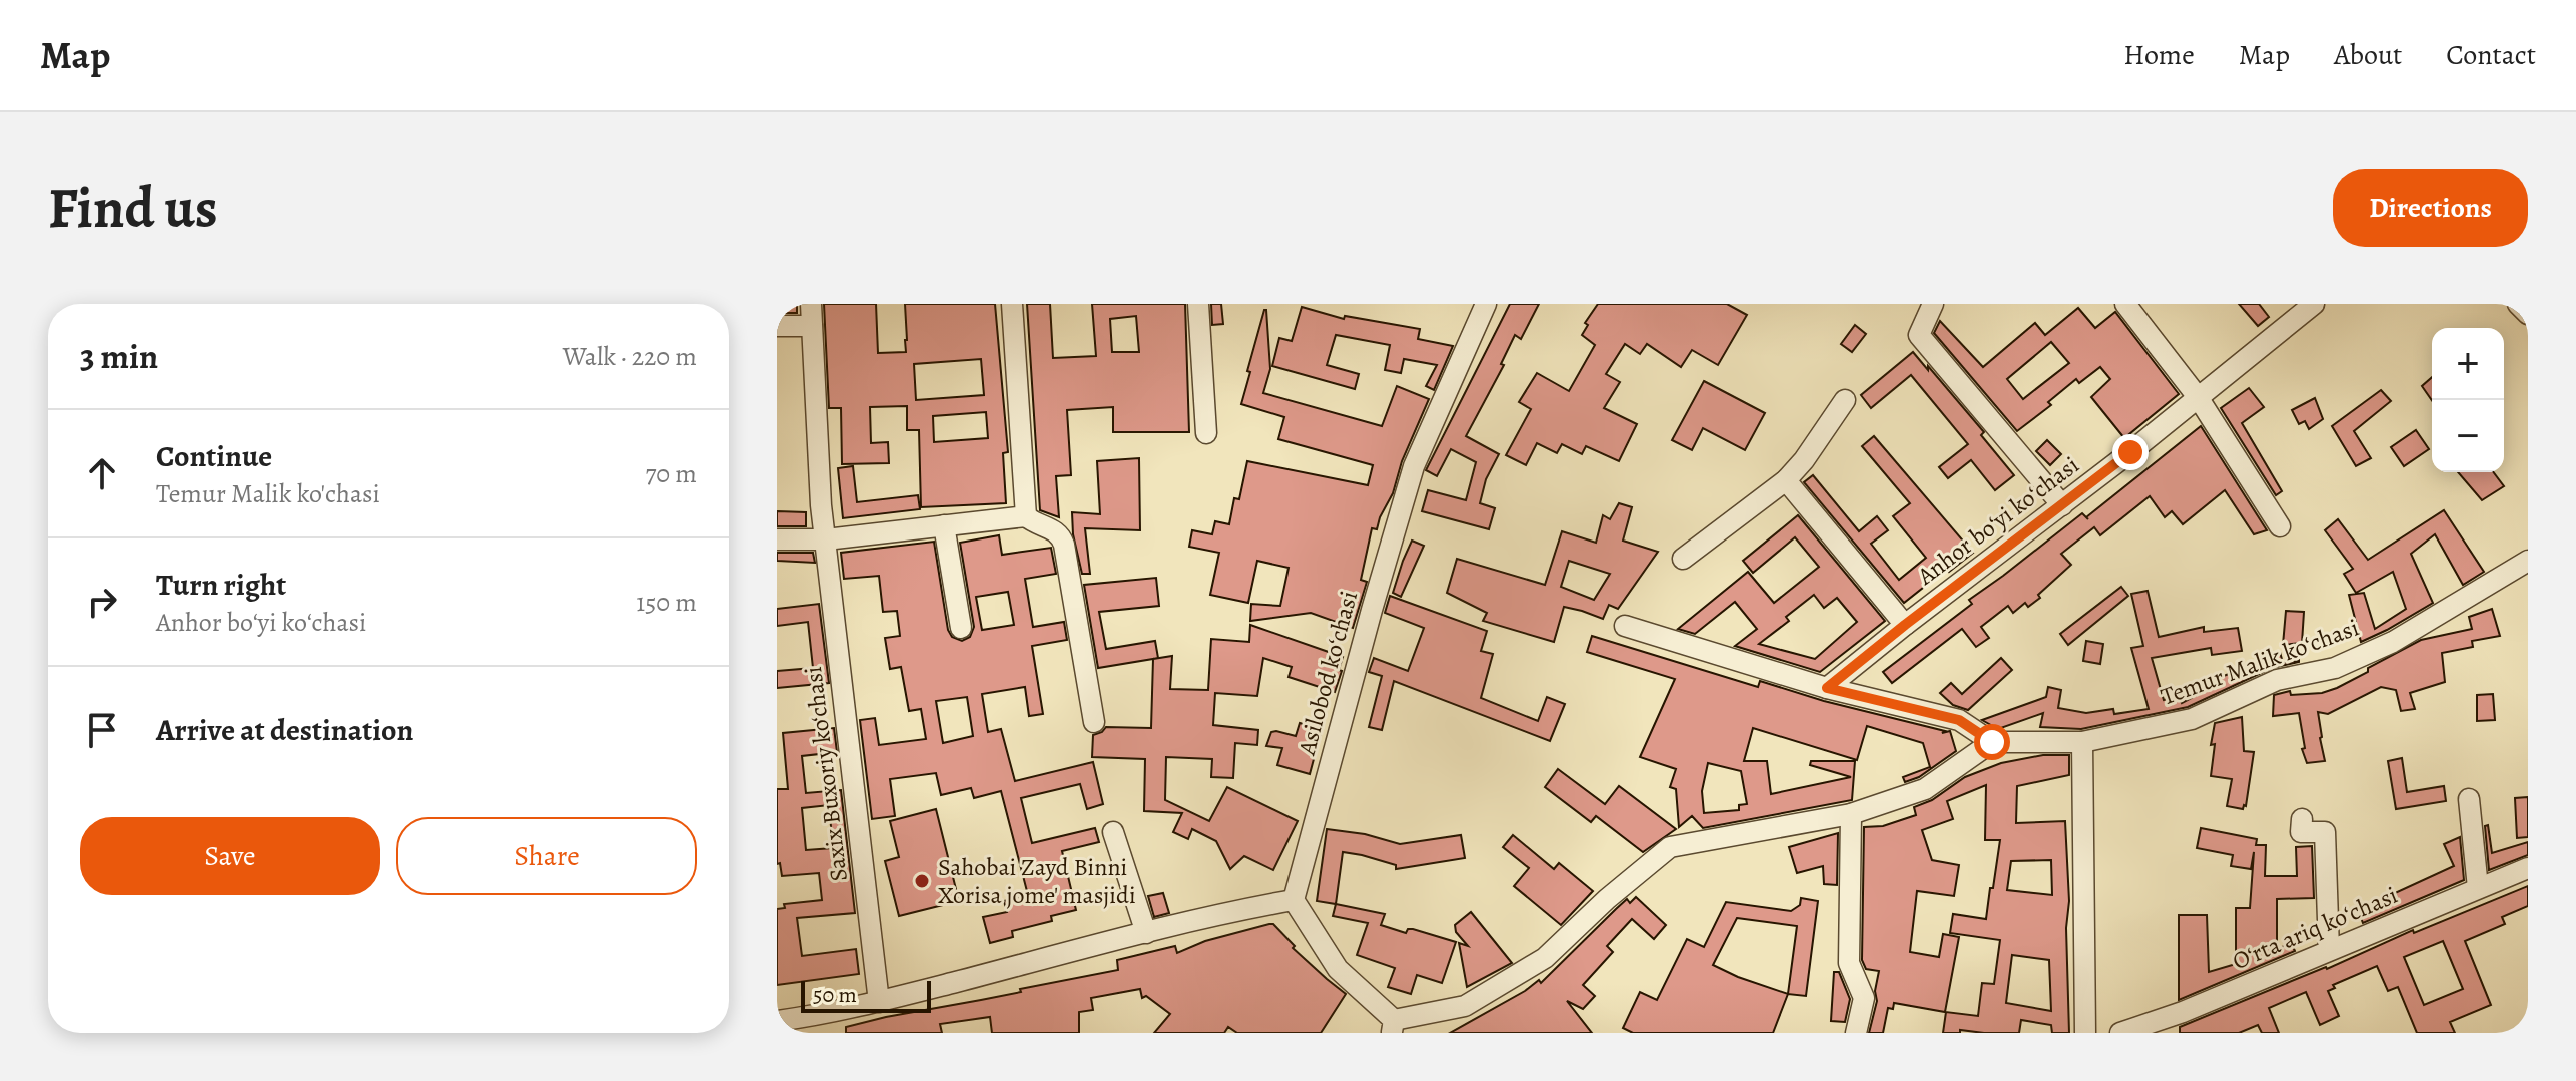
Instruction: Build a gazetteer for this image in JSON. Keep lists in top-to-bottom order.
{
  "streets": {
    "street": [
      "Anhor boʻyi koʻchasi",
      "Temur Malik koʻchasi",
      "Asilobod koʻchasi",
      "Saxix Buxoriy ko‘chasi",
      "Oʻrta ariq koʻchasi"
    ]
  },
  "places": ["Sahobai Zayd Binni Xorisa jome' masjidi"],
  "scale_bar": "50 m",
  "page": {
    "header": "Map",
    "nav": [
      "Home",
      "Map",
      "About",
      "Contact"
    ],
    "buttons": [
      "Directions",
      ["Save", "Share"]
    ],
    "title": "Find us",
    "heading": ["3 min", "Walk · 220 m"],
    "map_buttons": ["+", "−"],
    "list": [
      ["Continue", "Temur Malik ko'chasi", "70 m"],
      ["Turn right", "Anhor boʻyi koʻchasi", "150 m"],
      "Arrive at destination"
    ],
    "scale": "50 m"
  }
}
